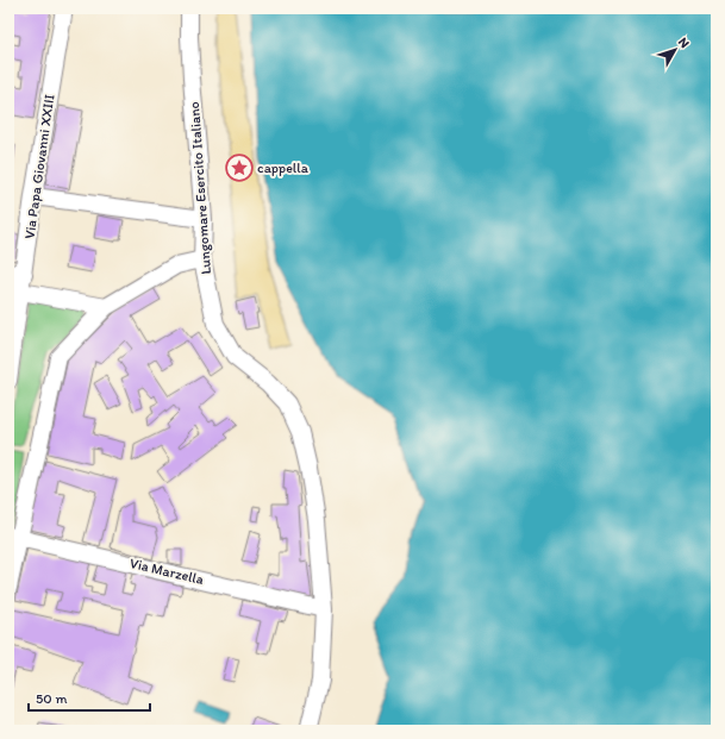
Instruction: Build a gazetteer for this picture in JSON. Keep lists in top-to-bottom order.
{
  "streets": {
    "street": ["Via Papa Giovanni XXIII", "Lungomare Esercito Italiano", "Via Marzella"]
  },
  "crossings": [
    ["Lungomare Esercito Italiano", "Via Marzella"]
  ],
  "places": {
    "place": ["cappella"]
  },
  "scale_bar": "50 m",
  "north": "top right"
}
